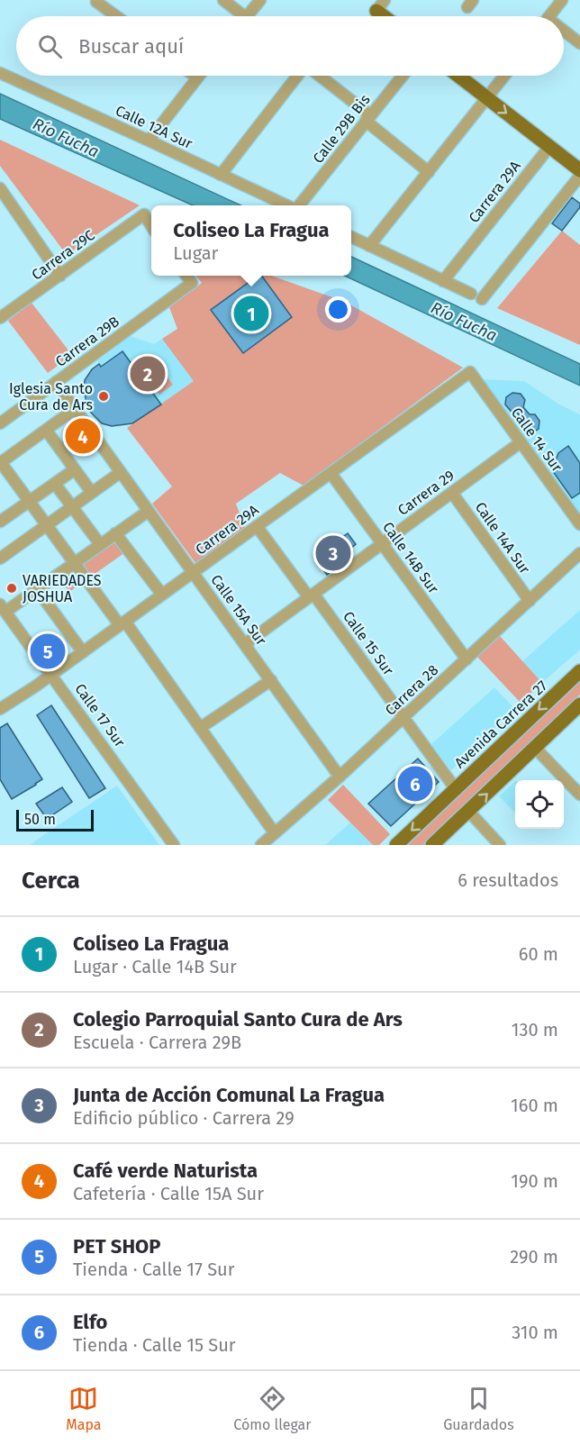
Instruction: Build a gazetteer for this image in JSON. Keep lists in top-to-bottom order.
{
  "streets": {
    "main road": ["Avenida Carrera 27"],
    "street": [
      "Calle 12A Sur",
      "Calle 29B Bis",
      "Carrera 29A",
      "Carrera 29C",
      "Carrera 29B",
      "Calle 14 Sur",
      "Carrera 29",
      "Calle 14A Sur",
      "Calle 14B Sur",
      "Calle 15A Sur",
      "Calle 15 Sur",
      "Carrera 28",
      "Calle 17 Sur"
    ]
  },
  "crossings": [
    ["Carrera 29A", "Calle 14 Sur"],
    ["Carrera 29A", "Calle 14B Sur"],
    ["Carrera 29A", "Calle 15A Sur"],
    ["Carrera 29A", "Calle 15 Sur"],
    ["Carrera 29A", "Calle 17 Sur"],
    ["Carrera 29B", "Calle 15A Sur"],
    ["Calle 14 Sur", "Carrera 29"],
    ["Carrera 29", "Calle 14A Sur"],
    ["Carrera 29", "Calle 14B Sur"],
    ["Carrera 29", "Calle 15A Sur"],
    ["Carrera 29", "Calle 15 Sur"],
    ["Calle 14A Sur", "Carrera 28"],
    ["Calle 14B Sur", "Carrera 28"],
    ["Calle 15A Sur", "Carrera 28"],
    ["Calle 15 Sur", "Carrera 28"],
    ["Calle 15 Sur", "Avenida Carrera 27"]
  ],
  "water": ["Río Fucha"],
  "places": ["Iglesia Santo Cura de Ars", "VARIEDADES JOSHUA"],
  "scale_bar": "50 m",
  "page": {
    "search": "Buscar aquí",
    "popup": ["Coliseo La Fragua", "Lugar"],
    "pins": [
      "1",
      "2",
      "4",
      "3",
      "5",
      "6"
    ],
    "scale": "50 m",
    "heading": ["Cerca", "6 resultados"],
    "list": [
      {
        "mark": "1",
        "name": "Coliseo La Fragua",
        "note": "Lugar · Calle 14B Sur",
        "value": "60 m"
      },
      {
        "mark": "2",
        "name": "Colegio Parroquial Santo Cura de Ars",
        "note": "Escuela · Carrera 29B",
        "value": "130 m"
      },
      {
        "mark": "3",
        "name": "Junta de Acción Comunal La Fragua",
        "note": "Edificio público · Carrera 29",
        "value": "160 m"
      },
      {
        "mark": "4",
        "name": "Café verde Naturista",
        "note": "Cafetería · Calle 15A Sur",
        "value": "190 m"
      },
      {
        "mark": "5",
        "name": "PET SHOP",
        "note": "Tienda · Calle 17 Sur",
        "value": "290 m"
      },
      {
        "mark": "6",
        "name": "Elfo",
        "note": "Tienda · Calle 15 Sur",
        "value": "310 m"
      }
    ],
    "nav": ["Mapa", "Cómo llegar", "Guardados"]
  }
}
